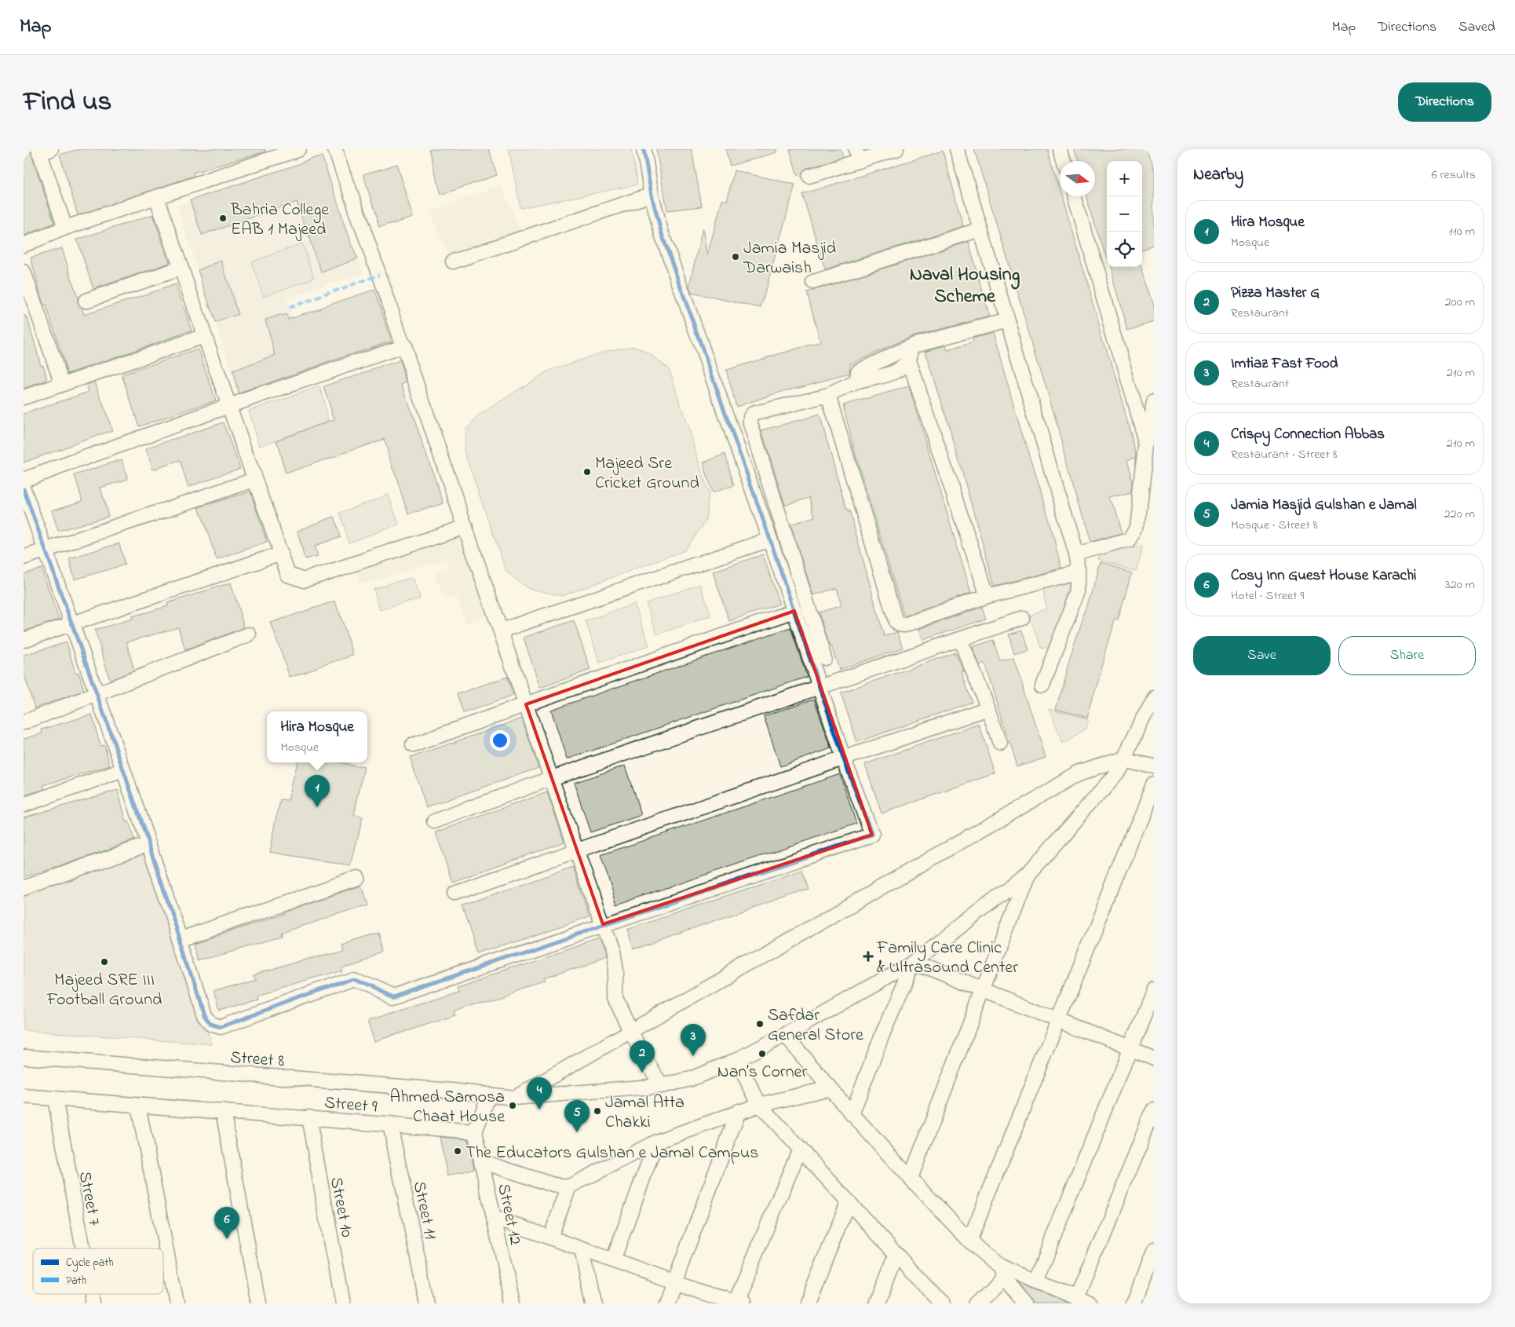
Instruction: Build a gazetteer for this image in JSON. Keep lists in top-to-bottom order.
{
  "streets": {
    "street": [
      "Street 8",
      "Street 9",
      "Street 7",
      "Street 10",
      "Street 11",
      "Street 12"
    ]
  },
  "crossings": [
    ["Street 9", "Street 7"],
    ["Street 9", "Street 10"],
    ["Street 9", "Street 11"],
    ["Street 9", "Street 12"]
  ],
  "districts": ["Naval Housing Scheme"],
  "places": {
    "other": [
      "Bahria College EAB 1 Majeed",
      "Jamia Masjid Darwaish",
      "Majeed Sre Cricket Ground",
      "Majeed SRE III Football Ground",
      "Safdar General Store",
      "Nan’s Corner",
      "Ahmed Samosa Chaat House",
      "Jamal Atta Chakki",
      "The Educators Gulshan e Jamal Campus"
    ],
    "health": ["Family Care Clinic & Ultrasound Center"]
  },
  "legend": ["Cycle path", "Path"],
  "north": "right",
  "page": {
    "header": "Map",
    "nav": ["Map", "Directions", "Saved"],
    "title": "Find us",
    "buttons": [
      "Directions",
      ["Save", "Share"]
    ],
    "heading": ["Nearby", "6 results"],
    "map_buttons": ["+", "−"],
    "list": [
      {
        "mark": "1",
        "name": "Hira Mosque",
        "note": "Mosque",
        "value": "110 m"
      },
      {
        "mark": "2",
        "name": "Pizza Master G",
        "note": "Restaurant",
        "value": "200 m"
      },
      {
        "mark": "3",
        "name": "Imtiaz Fast Food",
        "note": "Restaurant",
        "value": "210 m"
      },
      {
        "mark": "4",
        "name": "Crispy Connection Abbas",
        "note": "Restaurant · Street 8",
        "value": "210 m"
      },
      {
        "mark": "5",
        "name": "Jamia Masjid Gulshan e Jamal",
        "note": "Mosque · Street 8",
        "value": "220 m"
      },
      {
        "mark": "6",
        "name": "Cosy Inn Guest House Karachi",
        "note": "Hotel · Street 9",
        "value": "320 m"
      }
    ],
    "popup": ["Hira Mosque", "Mosque"],
    "pins": [
      "1",
      "3",
      "2",
      "4",
      "5",
      "6"
    ]
  }
}
